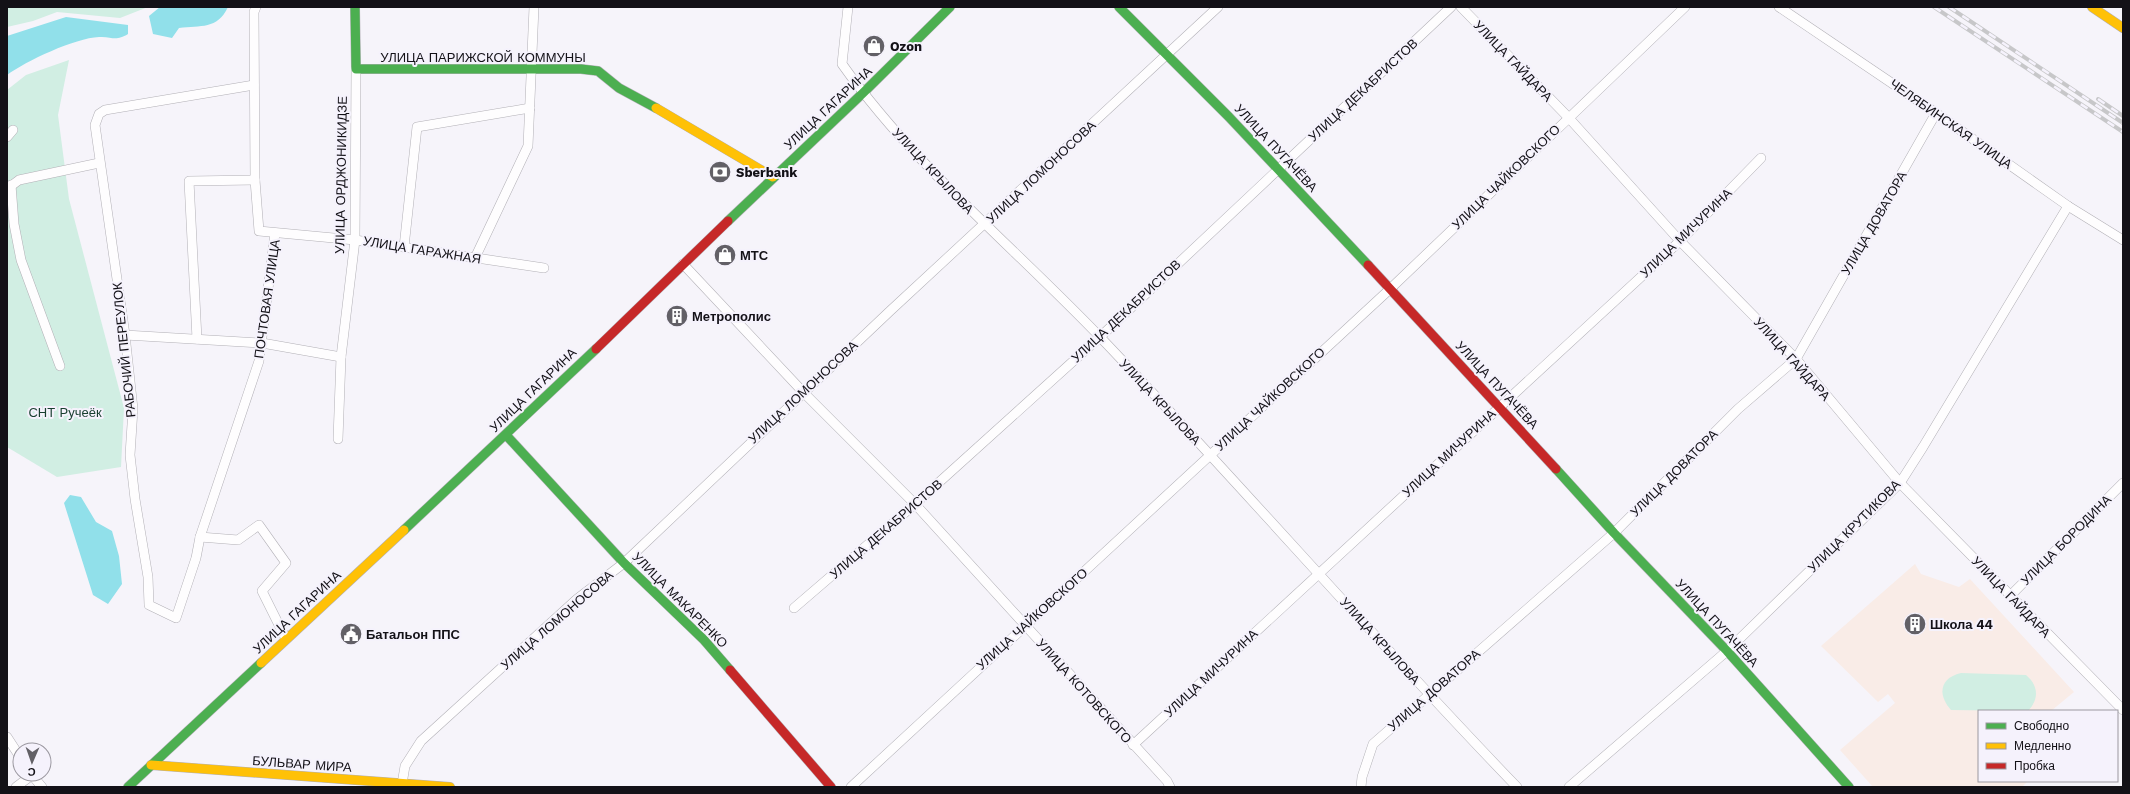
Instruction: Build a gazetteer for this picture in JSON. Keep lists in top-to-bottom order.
{
  "streets": {
    "street": [
      "УЛИЦА ПАРИЖСКОЙ КОММУНЫ",
      "УЛИЦА ГАЙДАРА",
      "УЛИЦА ДЕКАБРИСТОВ",
      "УЛИЦА ГАГАРИНА",
      "ЧЕЛЯБИНСКАЯ УЛИЦА",
      "УЛИЦА ПУГАЧЁВА",
      "УЛИЦА КРЫЛОВА",
      "УЛИЦА ЛОМОНОСОВА",
      "УЛИЦА ОРДЖОНИКИДЗЕ",
      "УЛИЦА ЧАЙКОВСКОГО",
      "УЛИЦА ДОВАТОРА",
      "УЛИЦА МИЧУРИНА",
      "УЛИЦА ГАРАЖНАЯ",
      "ПОЧТОВАЯ УЛИЦА",
      "РАБОЧИЙ ПЕРЕУЛОК",
      "УЛИЦА КРУТИКОВА",
      "УЛИЦА БОРОДИНА",
      "УЛИЦА МАКАРЕНКО",
      "УЛИЦА КОТОВСКОГО",
      "БУЛЬВАР МИРА"
    ]
  },
  "crossings": [
    ["УЛИЦА ПАРИЖСКОЙ КОММУНЫ", "УЛИЦА ГАГАРИНА"],
    ["УЛИЦА ПАРИЖСКОЙ КОММУНЫ", "УЛИЦА ОРДЖОНИКИДЗЕ"],
    ["УЛИЦА ГАЙДАРА", "УЛИЦА ЧАЙКОВСКОГО"],
    ["УЛИЦА ГАЙДАРА", "УЛИЦА ДОВАТОРА"],
    ["УЛИЦА ГАЙДАРА", "УЛИЦА МИЧУРИНА"],
    ["УЛИЦА ГАЙДАРА", "УЛИЦА КРУТИКОВА"],
    ["УЛИЦА ГАЙДАРА", "УЛИЦА БОРОДИНА"],
    ["УЛИЦА ДЕКАБРИСТОВ", "УЛИЦА ПУГАЧЁВА"],
    ["УЛИЦА ДЕКАБРИСТОВ", "УЛИЦА КРЫЛОВА"],
    ["УЛИЦА ДЕКАБРИСТОВ", "УЛИЦА КОТОВСКОГО"],
    ["УЛИЦА ГАГАРИНА", "УЛИЦА КРЫЛОВА"],
    ["УЛИЦА ГАГАРИНА", "УЛИЦА МАКАРЕНКО"],
    ["УЛИЦА ГАГАРИНА", "УЛИЦА КОТОВСКОГО"],
    ["УЛИЦА ГАГАРИНА", "БУЛЬВАР МИРА"],
    ["ЧЕЛЯБИНСКАЯ УЛИЦА", "УЛИЦА ДОВАТОРА"],
    ["ЧЕЛЯБИНСКАЯ УЛИЦА", "УЛИЦА КРУТИКОВА"],
    ["УЛИЦА ПУГАЧЁВА", "УЛИЦА ЛОМОНОСОВА"],
    ["УЛИЦА ПУГАЧЁВА", "УЛИЦА ЧАЙКОВСКОГО"],
    ["УЛИЦА ПУГАЧЁВА", "УЛИЦА ДОВАТОРА"],
    ["УЛИЦА ПУГАЧЁВА", "УЛИЦА МИЧУРИНА"],
    ["УЛИЦА ПУГАЧЁВА", "УЛИЦА КРУТИКОВА"],
    ["УЛИЦА КРЫЛОВА", "УЛИЦА ЛОМОНОСОВА"],
    ["УЛИЦА КРЫЛОВА", "УЛИЦА ЧАЙКОВСКОГО"],
    ["УЛИЦА КРЫЛОВА", "УЛИЦА ДОВАТОРА"],
    ["УЛИЦА КРЫЛОВА", "УЛИЦА МИЧУРИНА"],
    ["УЛИЦА ЛОМОНОСОВА", "УЛИЦА МАКАРЕНКО"],
    ["УЛИЦА ЛОМОНОСОВА", "УЛИЦА КОТОВСКОГО"],
    ["УЛИЦА ЛОМОНОСОВА", "БУЛЬВАР МИРА"],
    ["УЛИЦА ОРДЖОНИКИДЗЕ", "УЛИЦА ГАРАЖНАЯ"],
    ["УЛИЦА ЧАЙКОВСКОГО", "УЛИЦА КОТОВСКОГО"],
    ["УЛИЦА МИЧУРИНА", "УЛИЦА КОТОВСКОГО"],
    ["УЛИЦА ГАРАЖНАЯ", "ПОЧТОВАЯ УЛИЦА"],
    ["ПОЧТОВАЯ УЛИЦА", "РАБОЧИЙ ПЕРЕУЛОК"]
  ],
  "parks": ["СНТ Ручеёк"],
  "places": {
    "shop": ["Ozon", "МТС"],
    "bank": ["Sberbank"],
    "building": ["Метрополис", "Школа 44"],
    "public building": ["Батальон ППС"]
  },
  "legend": ["Свободно", "Медленно", "Пробка"],
  "north": "bottom"
}
